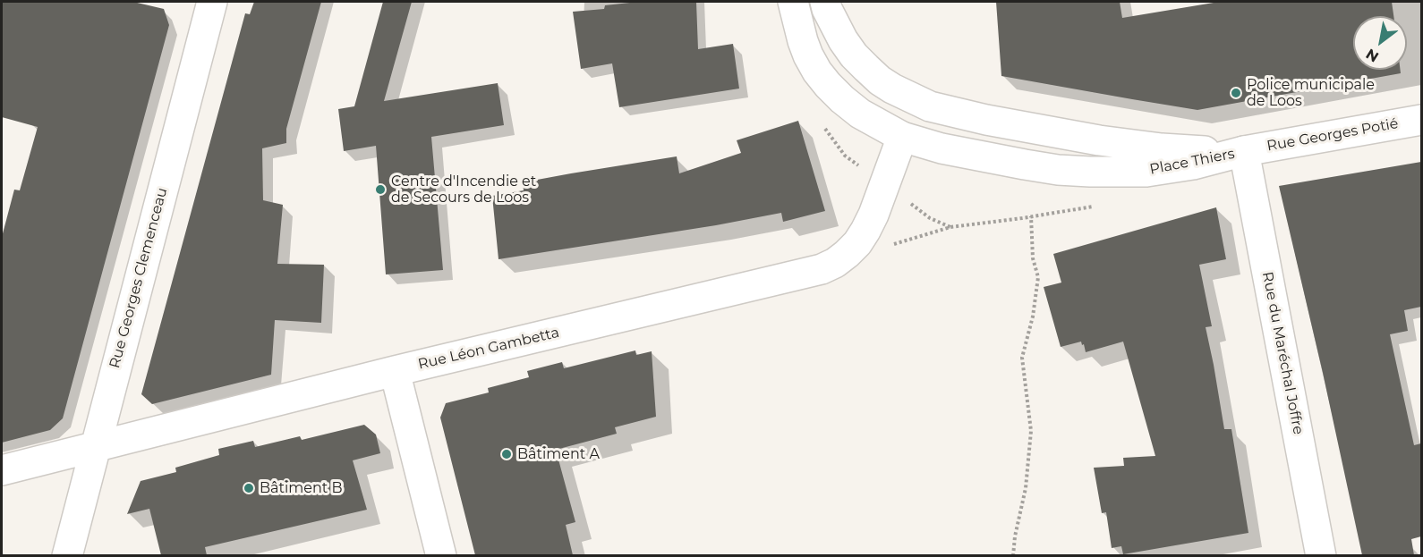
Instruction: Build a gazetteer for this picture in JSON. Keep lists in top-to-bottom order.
{
  "streets": {
    "street": [
      "Rue Georges Potié",
      "Place Thiers",
      "Rue Georges Clemenceau",
      "Rue Léon Gambetta",
      "Rue du Maréchal Joffre"
    ]
  },
  "crossings": [
    ["Rue Georges Potié", "Place Thiers"],
    ["Rue Georges Potié", "Rue du Maréchal Joffre"],
    ["Place Thiers", "Rue Léon Gambetta"],
    ["Place Thiers", "Rue du Maréchal Joffre"],
    ["Rue Georges Clemenceau", "Rue Léon Gambetta"]
  ],
  "places": [
    "Police municipale de Loos",
    "Centre d'Incendie et de Secours de Loos",
    "Bâtiment A",
    "Bâtiment B"
  ],
  "north": "bottom left"
}
